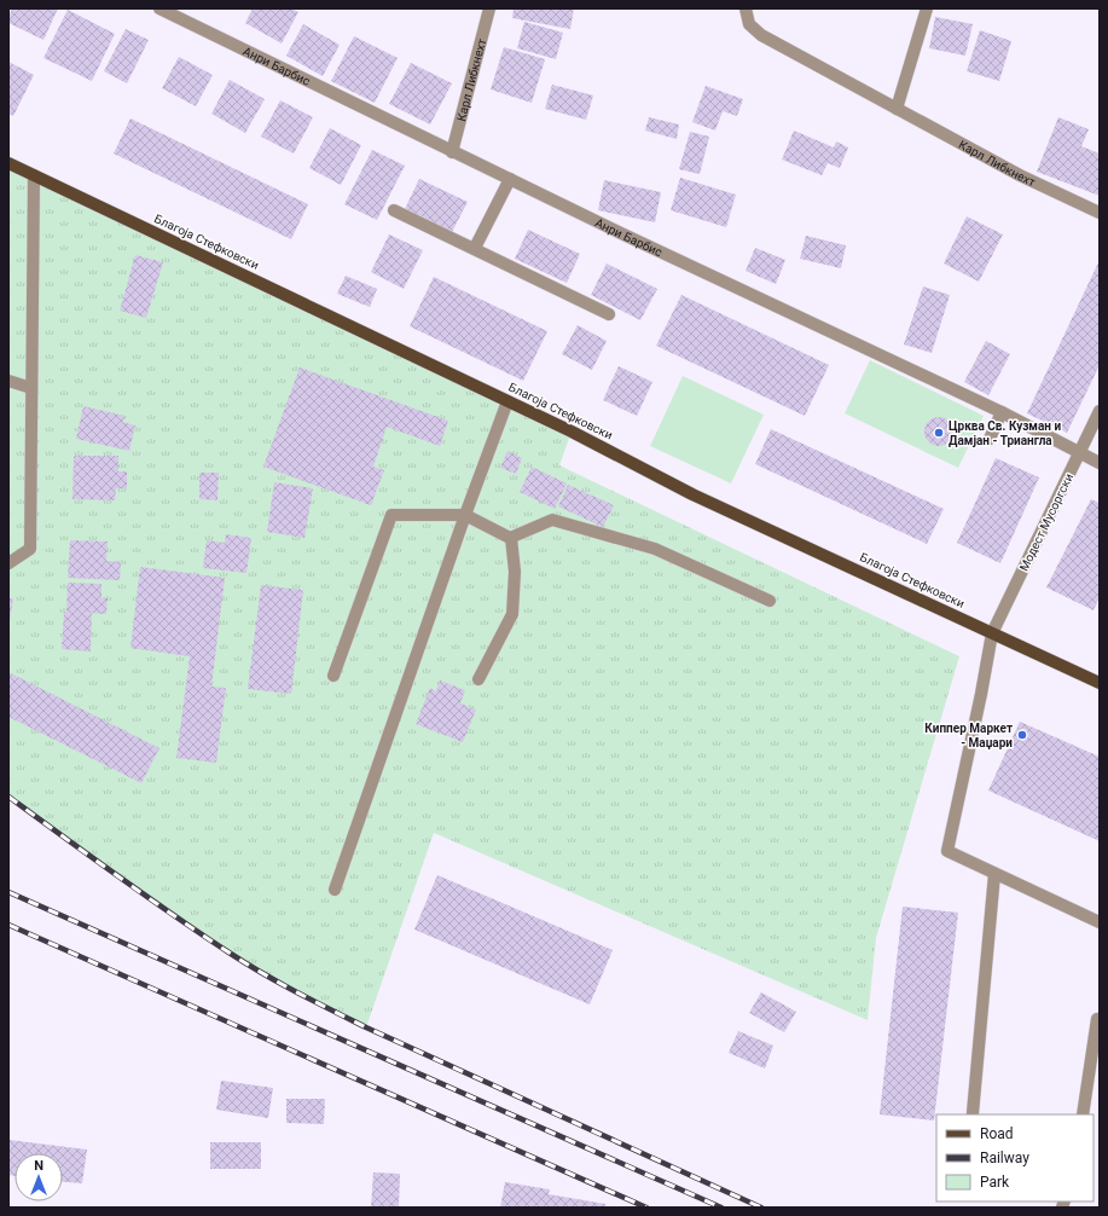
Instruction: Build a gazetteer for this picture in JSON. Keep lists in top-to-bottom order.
{
  "streets": {
    "main road": ["Благоја Стефковски"],
    "street": ["Анри Барбис", "Карл Либкнехт", "Модест Мусоргски"]
  },
  "crossings": [
    ["Анри Барбис", "Карл Либкнехт"],
    ["Анри Барбис", "Модест Мусоргски"],
    ["Благоја Стефковски", "Модест Мусоргски"]
  ],
  "places": ["Црква Св. Кузман и Дамјан - Триангла", "Киппер Маркет - Маџари"],
  "legend": ["Road", "Railway", "Park"],
  "north": "top"
}
